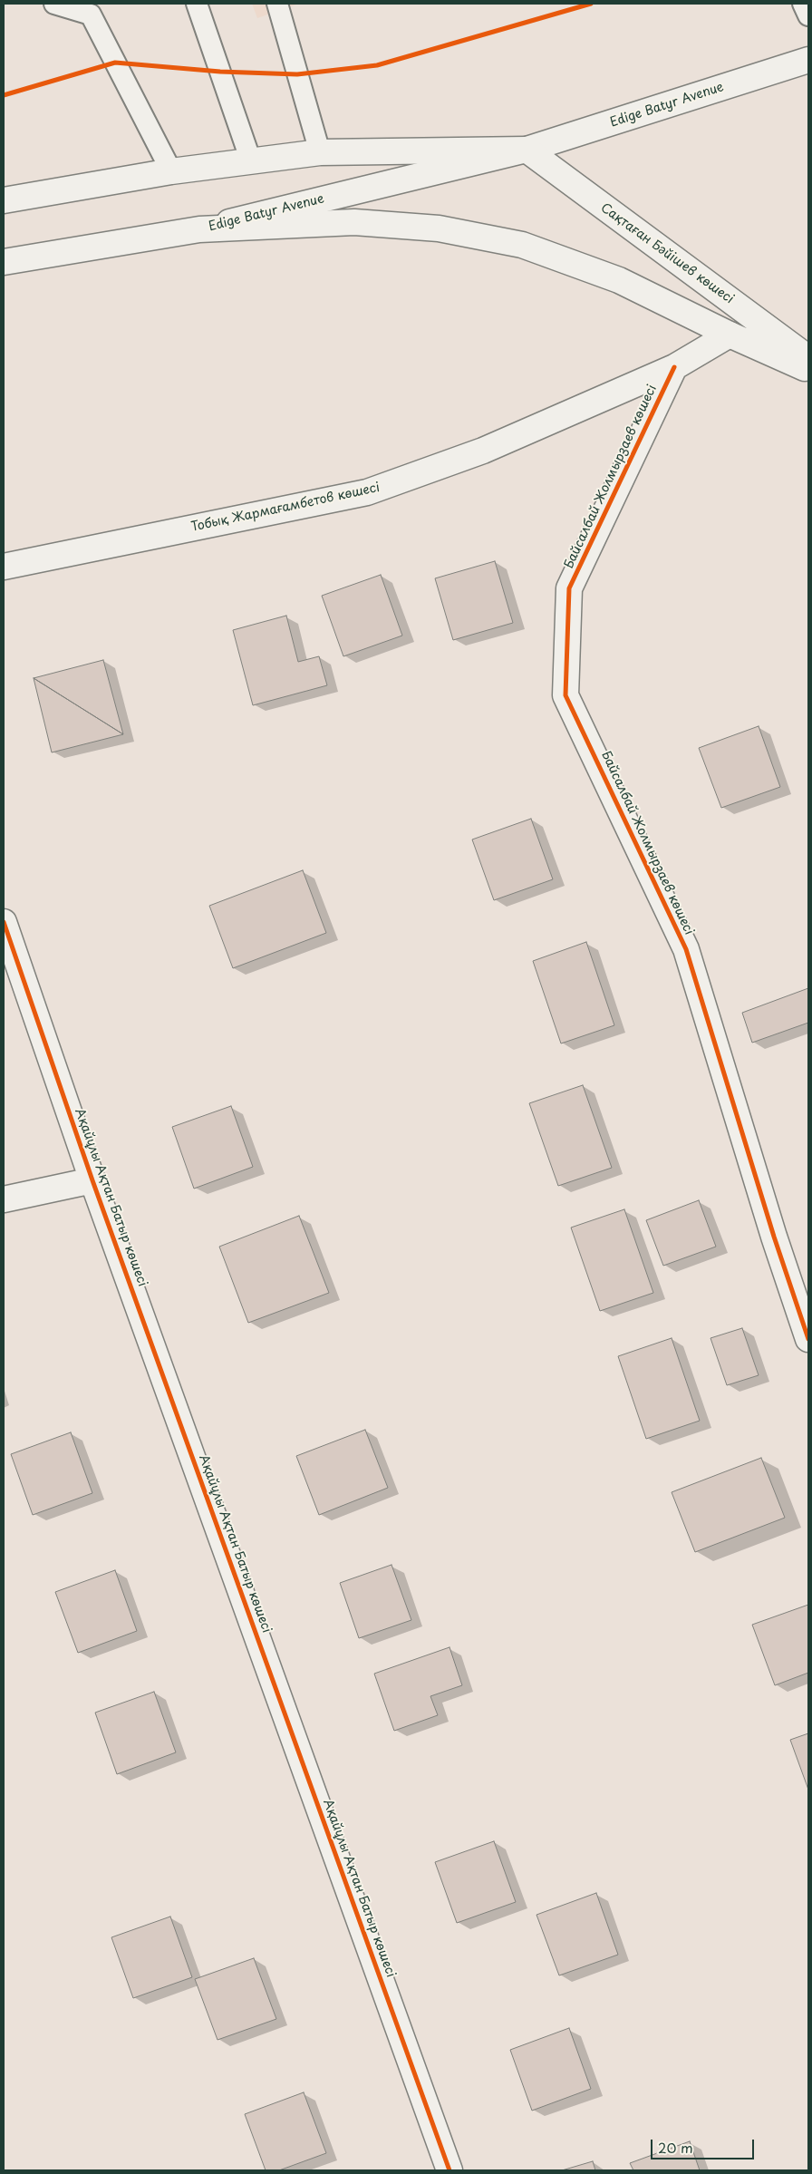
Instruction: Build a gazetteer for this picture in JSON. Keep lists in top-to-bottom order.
{
  "streets": {
    "street": [
      "Edige Batyr Avenue",
      "Сақтаған Бәйішев көшесі",
      "Байсалбай Жолмырзаев көшесі",
      "Тобық Жармағамбетов көшесі",
      "Ақайұлы Ақтан Батыр көшесі"
    ]
  },
  "crossings": [
    ["Edige Batyr Avenue", "Сақтаған Бәйішев көшесі"],
    ["Байсалбай Жолмырзаев көшесі", "Тобық Жармағамбетов көшесі"]
  ],
  "scale_bar": "20 m"
}
